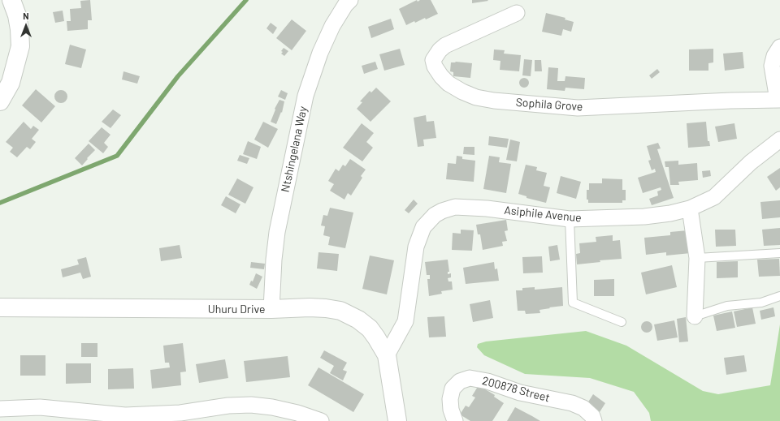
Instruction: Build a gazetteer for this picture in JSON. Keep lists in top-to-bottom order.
{
  "streets": {
    "street": [
      "Sophila Grove",
      "Ntshingelana Way",
      "Asiphile Avenue",
      "Uhuru Drive",
      "200878 Street"
    ]
  },
  "crossings": [
    ["Ntshingelana Way", "Uhuru Drive"],
    ["Asiphile Avenue", "Uhuru Drive"]
  ],
  "north": "top"
}
